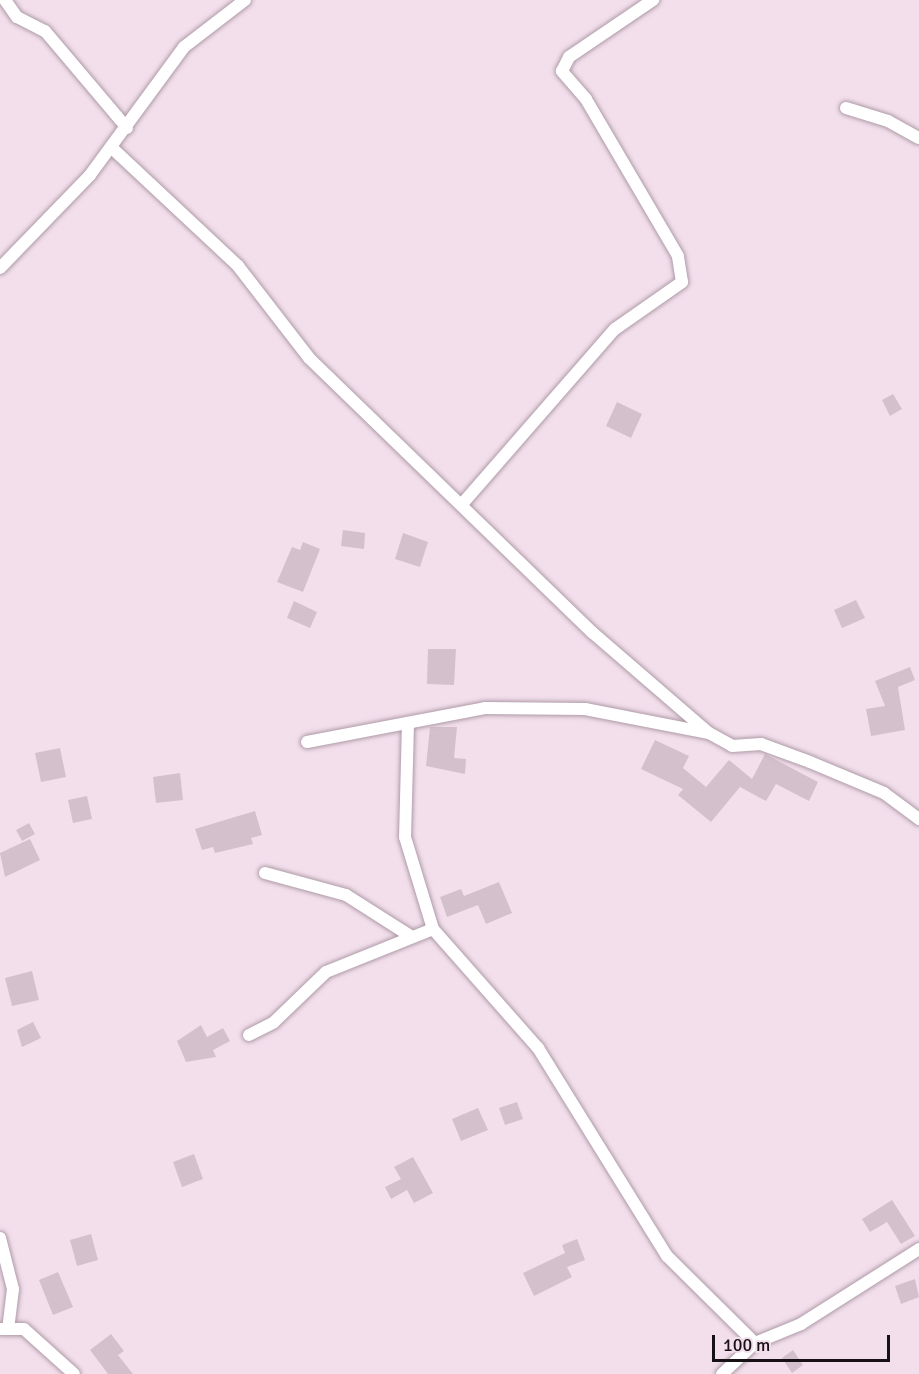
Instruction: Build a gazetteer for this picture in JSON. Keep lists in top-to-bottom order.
{
  "scale_bar": "100 m"
}
